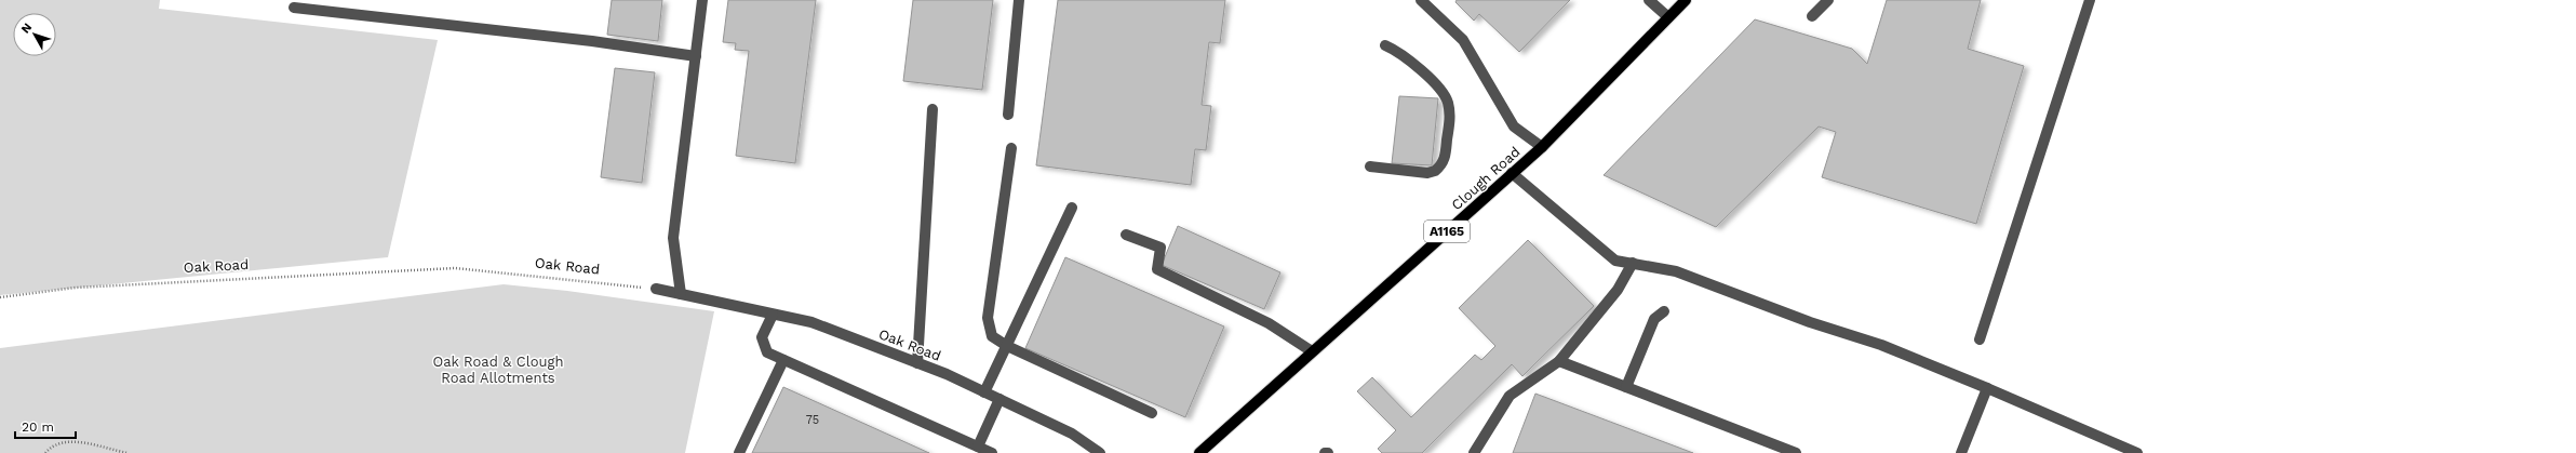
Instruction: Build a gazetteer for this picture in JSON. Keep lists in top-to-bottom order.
{
  "streets": {
    "main road": ["Clough Road", "A1165"],
    "street": ["Oak Road"]
  },
  "parks": ["Oak Road & Clough Road Allotments"],
  "house_numbers": ["75"],
  "scale_bar": "20 m",
  "north": "top left"
}
